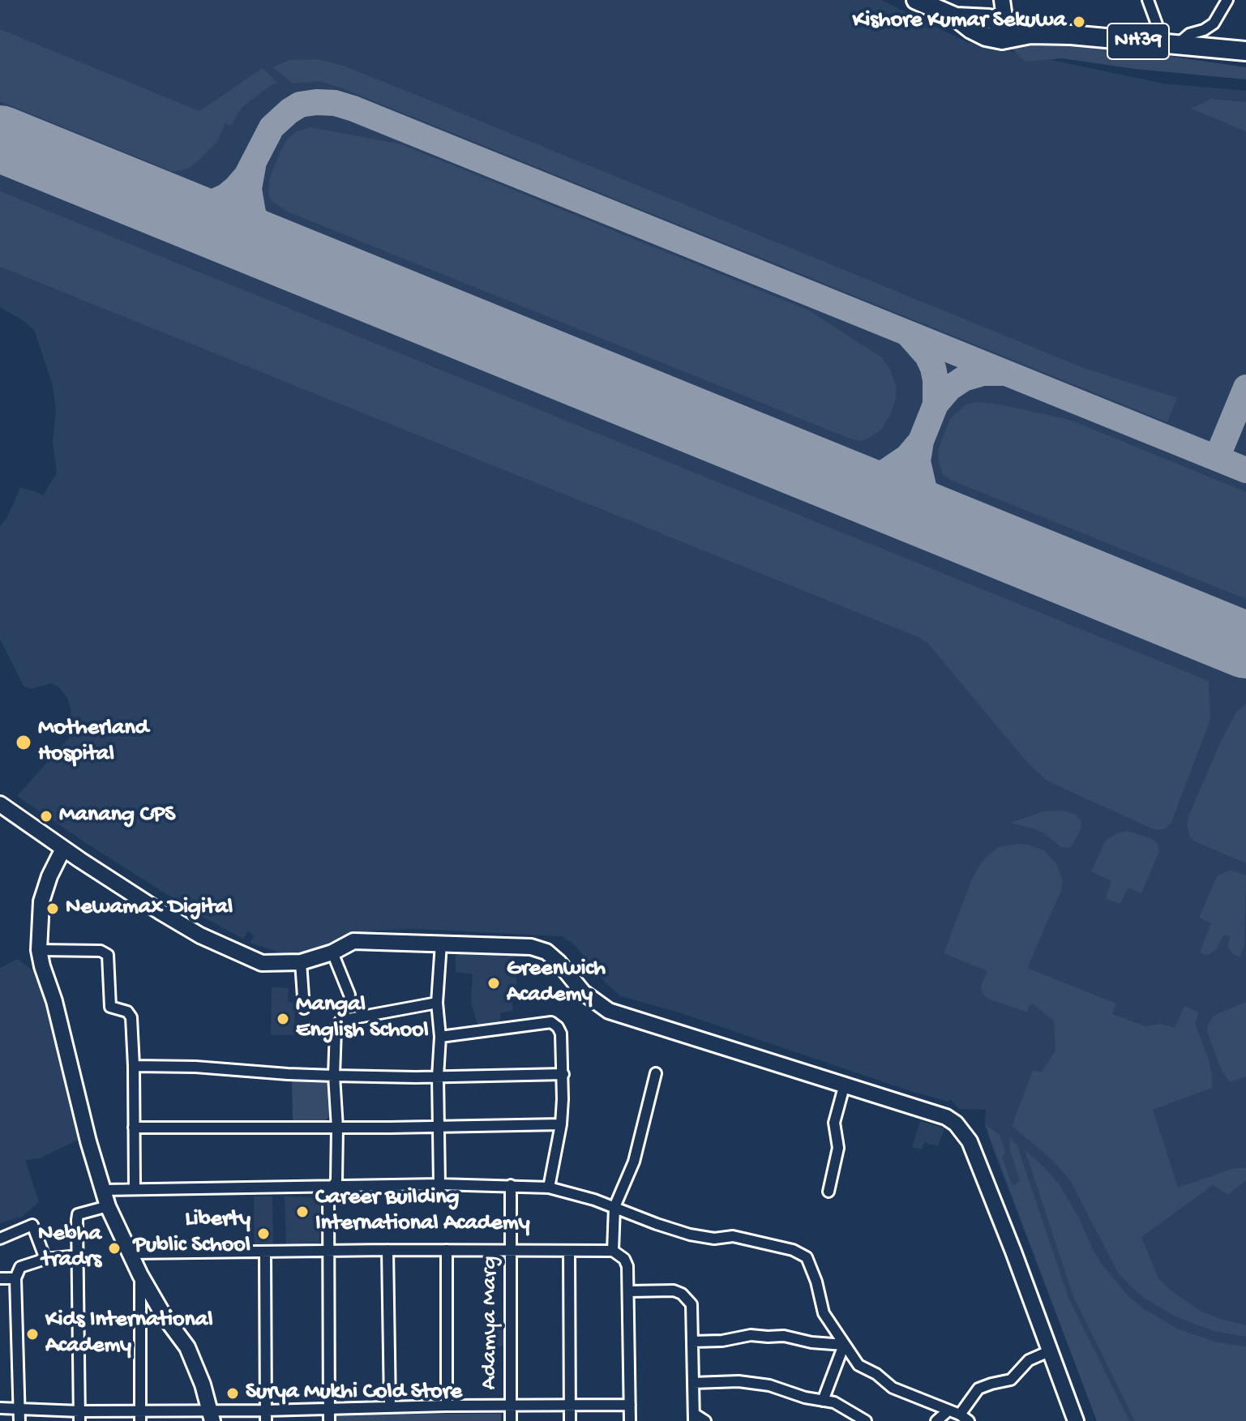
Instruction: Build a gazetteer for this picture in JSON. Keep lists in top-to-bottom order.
{
  "streets": {
    "highway": ["NH39"],
    "street": ["Adamya Marg"]
  },
  "places": [
    "Kishore Kumar Sekuwa",
    "Motherland Hospital",
    "Manang CPS",
    "Newamax Digital",
    "Greenwich Academy",
    "Mangal English School",
    "Career Building International Academy",
    "Liberty Public School",
    "Nebha tradrs",
    "Kids International Academy",
    "Surya Mukhi Cold Store"
  ]
}
